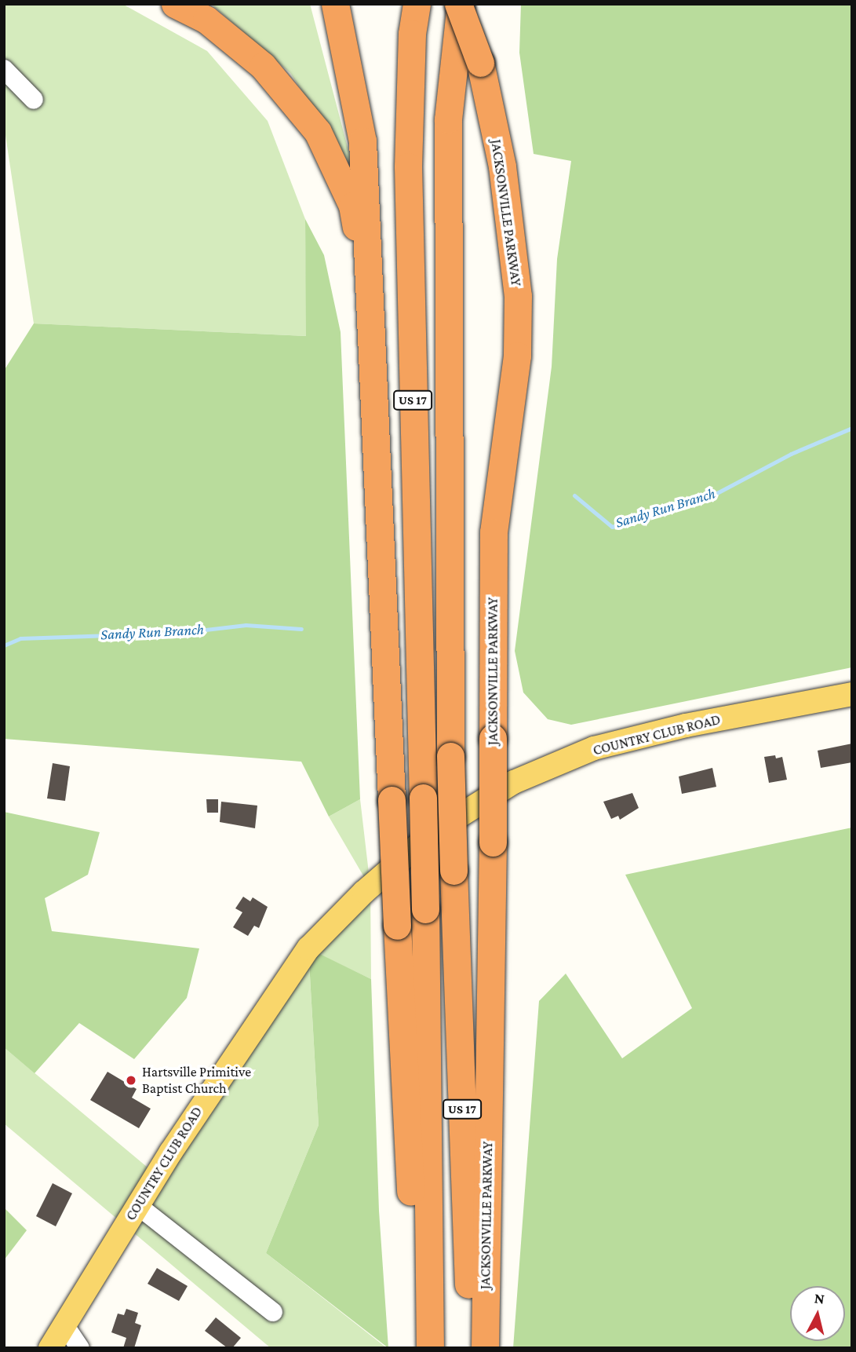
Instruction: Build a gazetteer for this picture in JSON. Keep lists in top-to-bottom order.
{
  "streets": {
    "highway": ["JACKSONVILLE PARKWAY", "US 17"],
    "main road": ["COUNTRY CLUB ROAD"]
  },
  "crossings": [
    ["JACKSONVILLE PARKWAY", "US 17"]
  ],
  "water": ["Sandy Run Branch"],
  "places": ["Hartsville Primitive Baptist Church"],
  "north": "top"
}
